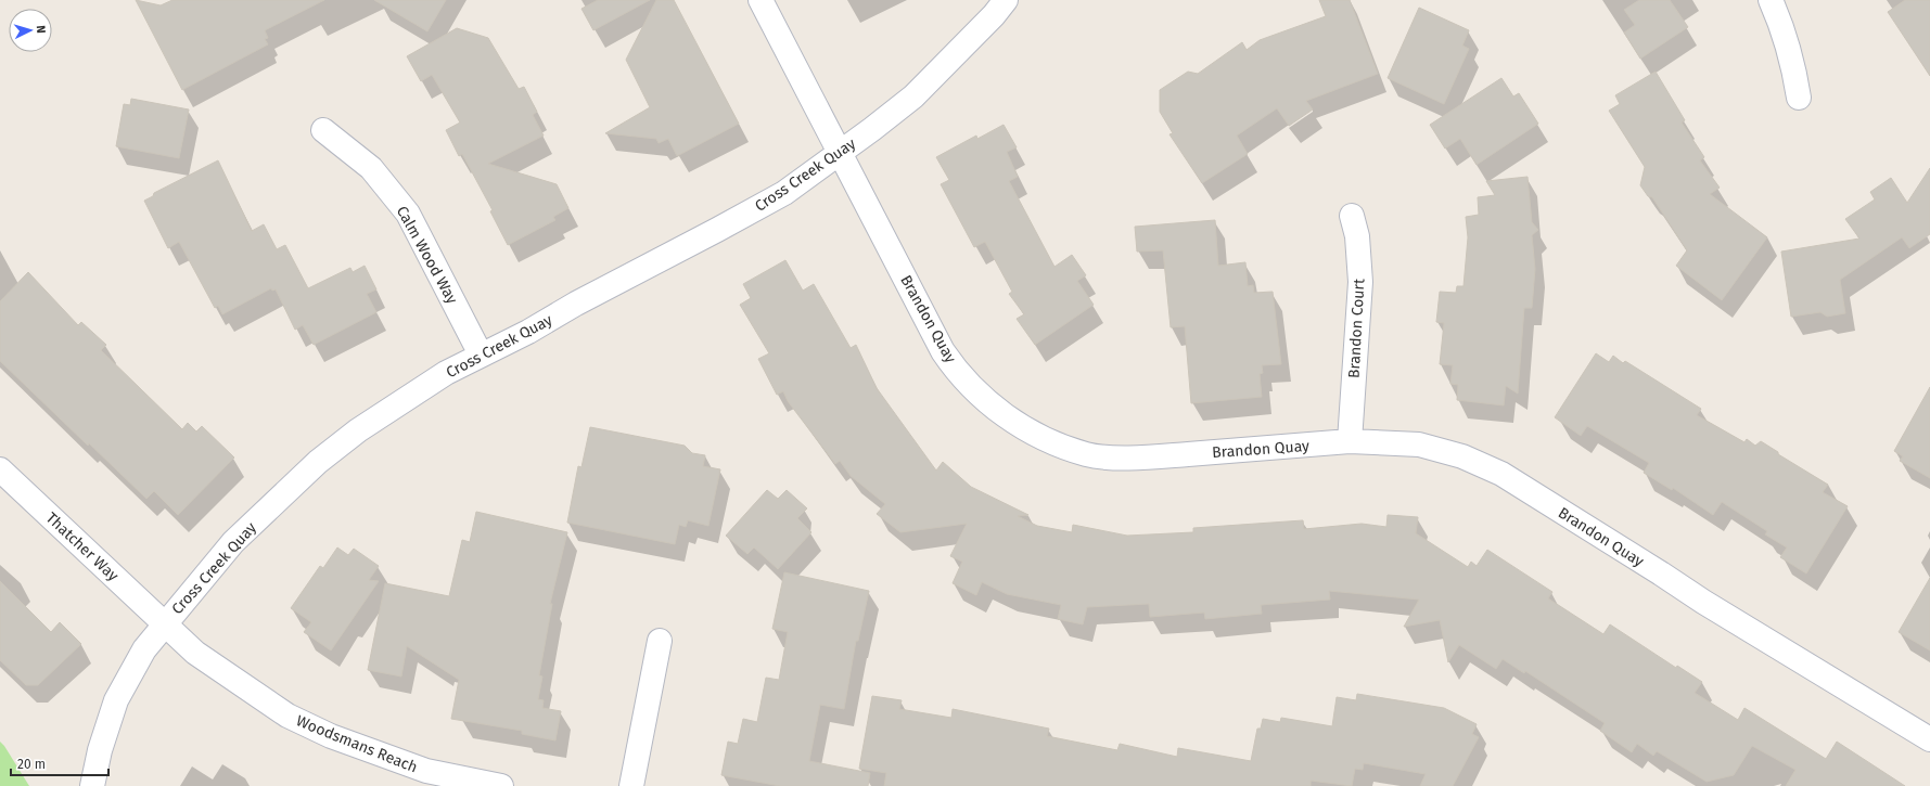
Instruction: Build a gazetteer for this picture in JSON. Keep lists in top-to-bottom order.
{
  "streets": {
    "street": [
      "Cross Creek Quay",
      "Calm Wood Way",
      "Brandon Quay",
      "Brandon Court",
      "Thatcher Way",
      "Woodsmans Reach"
    ]
  },
  "crossings": [
    ["Cross Creek Quay", "Calm Wood Way"],
    ["Cross Creek Quay", "Brandon Quay"],
    ["Cross Creek Quay", "Thatcher Way"],
    ["Cross Creek Quay", "Woodsmans Reach"],
    ["Brandon Quay", "Brandon Court"],
    ["Thatcher Way", "Woodsmans Reach"]
  ],
  "scale_bar": "20 m",
  "north": "right"
}
